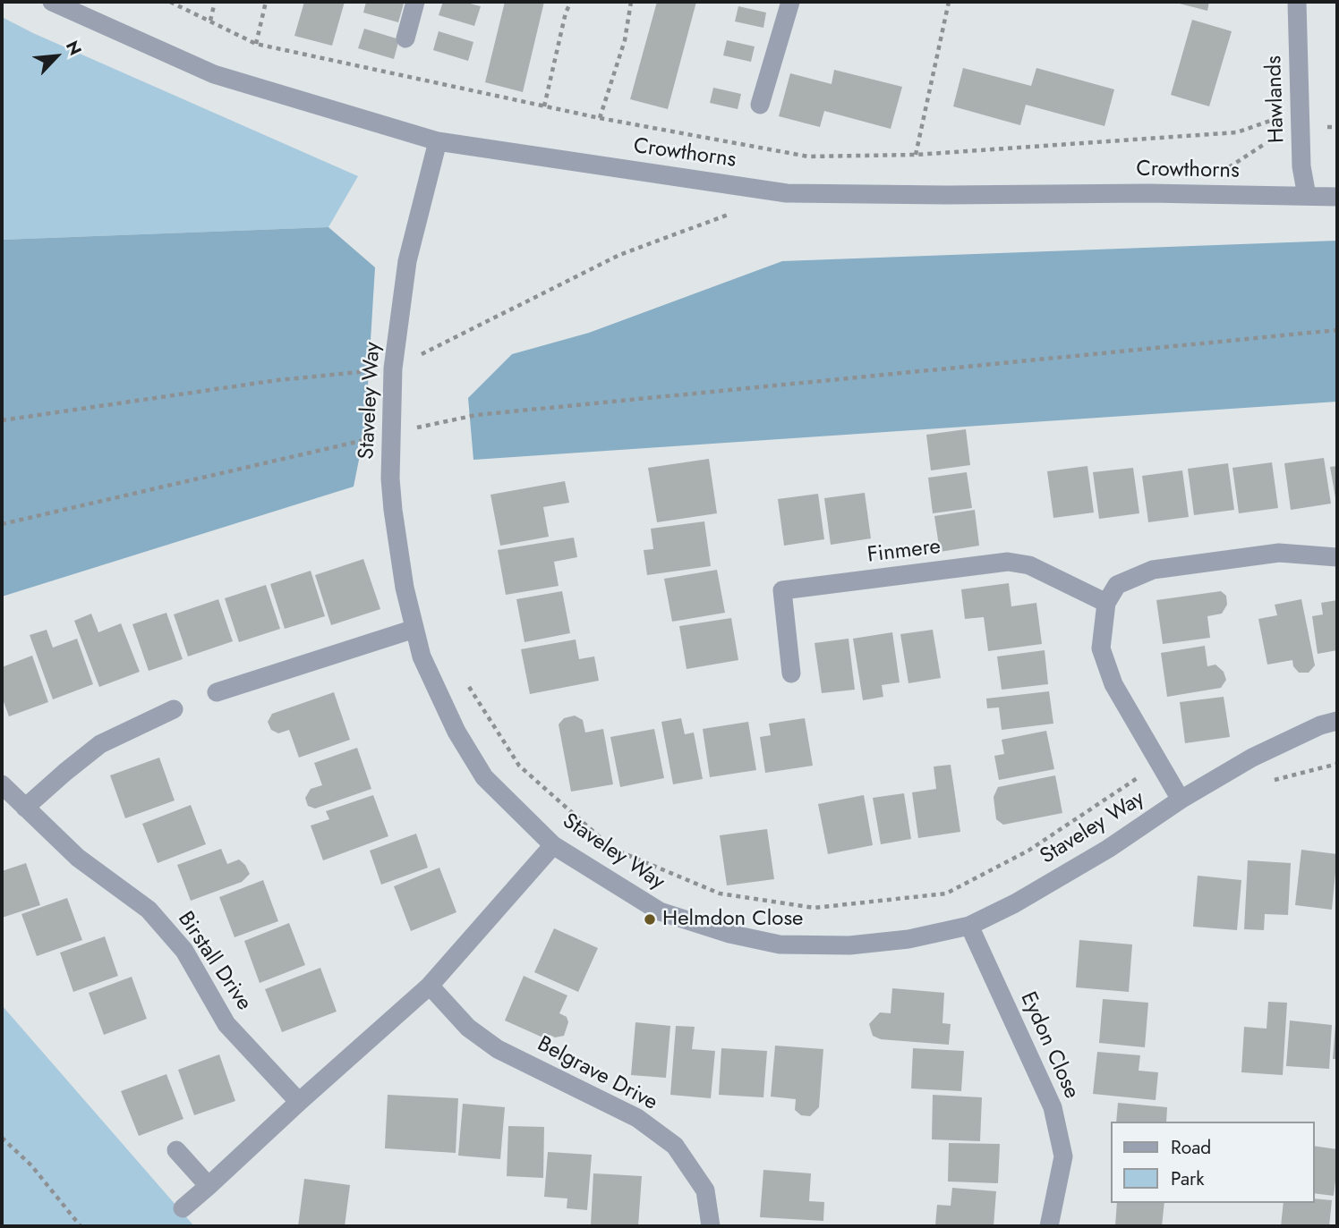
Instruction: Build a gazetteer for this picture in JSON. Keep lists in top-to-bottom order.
{
  "streets": {
    "street": [
      "Hawlands",
      "Crowthorns",
      "Staveley Way",
      "Finmere",
      "Birstall Drive",
      "Eydon Close",
      "Belgrave Drive"
    ]
  },
  "crossings": [
    ["Hawlands", "Crowthorns"],
    ["Crowthorns", "Staveley Way"],
    ["Staveley Way", "Eydon Close"]
  ],
  "places": ["Helmdon Close"],
  "legend": ["Road", "Park"],
  "north": "top right"
}
